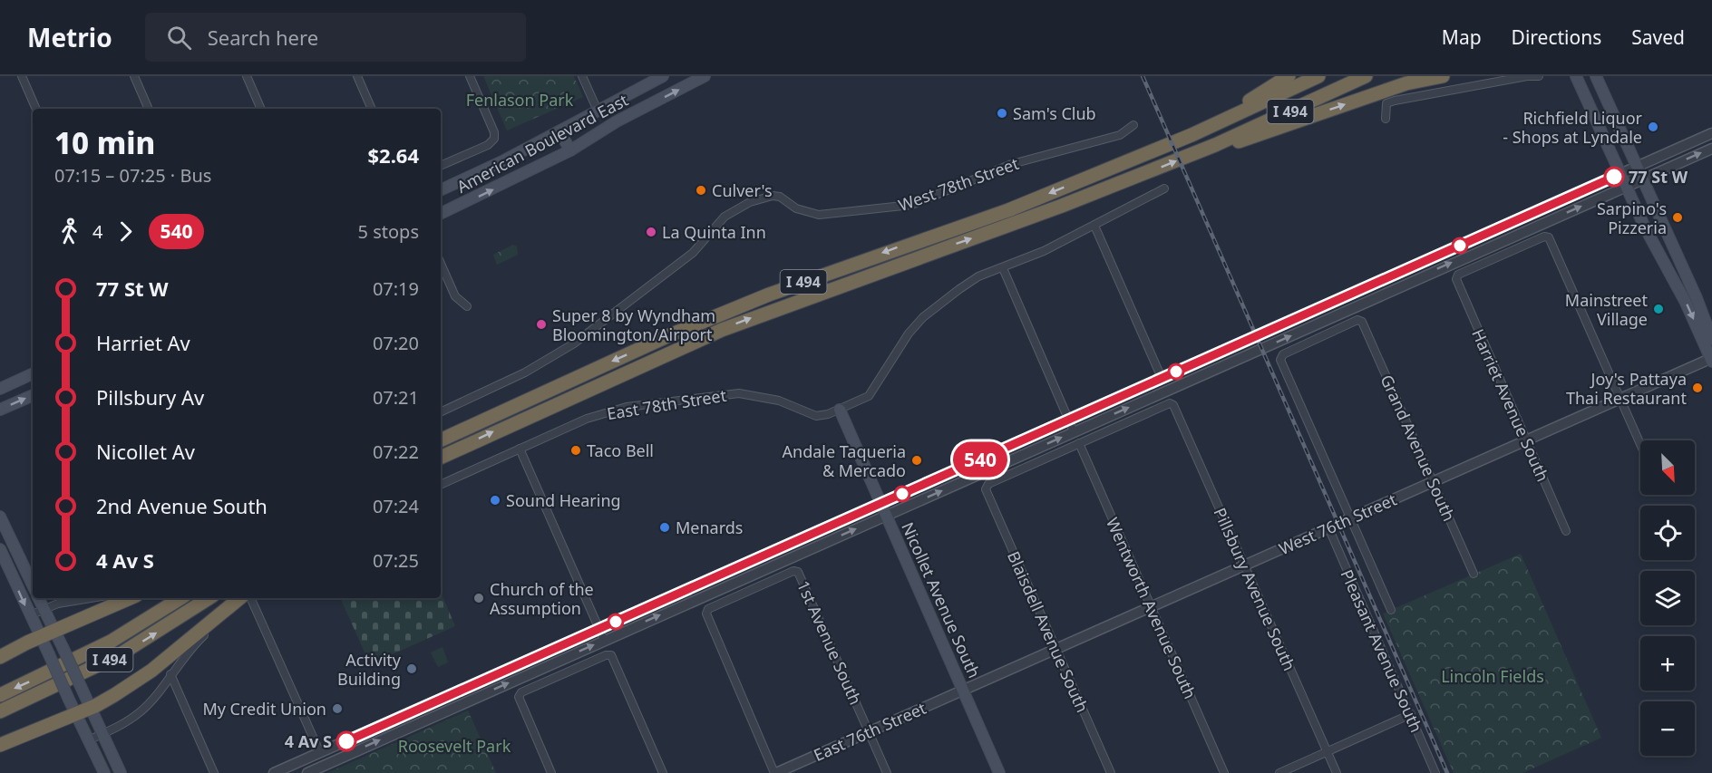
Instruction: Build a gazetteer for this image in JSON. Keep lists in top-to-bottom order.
{
  "streets": {
    "highway": ["I 494"],
    "main road": ["American Boulevard East", "Nicollet Avenue South"],
    "street": [
      "West 78th Street",
      "East 78th Street",
      "Harriet Avenue South",
      "Grand Avenue South",
      "West 76th Street",
      "Pillsbury Avenue South",
      "Wentworth Avenue South",
      "Blaisdell Avenue South",
      "1st Avenue South",
      "Pleasant Avenue South",
      "East 76th Street"
    ]
  },
  "crossings": [
    ["East 78th Street", "Nicollet Avenue South"],
    ["Harriet Avenue South", "West 76th Street"],
    ["Grand Avenue South", "West 76th Street"],
    ["Grand Avenue South", "Pleasant Avenue South"],
    ["West 76th Street", "Pillsbury Avenue South"],
    ["West 76th Street", "Nicollet Avenue South"],
    ["West 76th Street", "Wentworth Avenue South"],
    ["West 76th Street", "Blaisdell Avenue South"],
    ["West 76th Street", "Pleasant Avenue South"],
    ["West 76th Street", "East 76th Street"],
    ["Pillsbury Avenue South", "Wentworth Avenue South"],
    ["Pillsbury Avenue South", "Blaisdell Avenue South"],
    ["Nicollet Avenue South", "East 76th Street"],
    ["Wentworth Avenue South", "Blaisdell Avenue South"],
    ["1st Avenue South", "East 76th Street"]
  ],
  "parks": ["Fenlason Park", "Lincoln Fields", "Roosevelt Park"],
  "places": [
    "Sam's Club",
    "Richfield Liquor - Shops at Lyndale",
    "77 St W",
    "Culver's",
    "Sarpino's Pizzeria",
    "La Quinta Inn",
    "Mainstreet Village",
    "Super 8 by Wyndham Bloomington/Airport",
    "Joy's Pattaya Thai Restaurant",
    "Taco Bell",
    "Andale Taqueria & Mercado",
    "Sound Hearing",
    "Menards",
    "Church of the Assumption",
    "Activity Building",
    "My Credit Union",
    "4 Av S"
  ],
  "lines": ["bus line 540"],
  "north": "bottom right",
  "page": {
    "header": "Metrio",
    "search": "Search here",
    "nav": ["Map", "Directions", "Saved"],
    "on_map": "540",
    "heading": ["10 min", "07:15 – 07:25 · Bus", "$2.64"],
    "legs": ["4", "540", "5 stops"],
    "list": [
      {
        "name": "77 St W",
        "value": "07:19"
      },
      {
        "name": "Harriet Av",
        "value": "07:20"
      },
      {
        "name": "Pillsbury Av",
        "value": "07:21"
      },
      {
        "name": "Nicollet Av",
        "value": "07:22"
      },
      {
        "name": "2nd Avenue South",
        "value": "07:24"
      },
      {
        "name": "4 Av S",
        "value": "07:25"
      }
    ],
    "map_buttons": ["+", "−"]
  }
}
